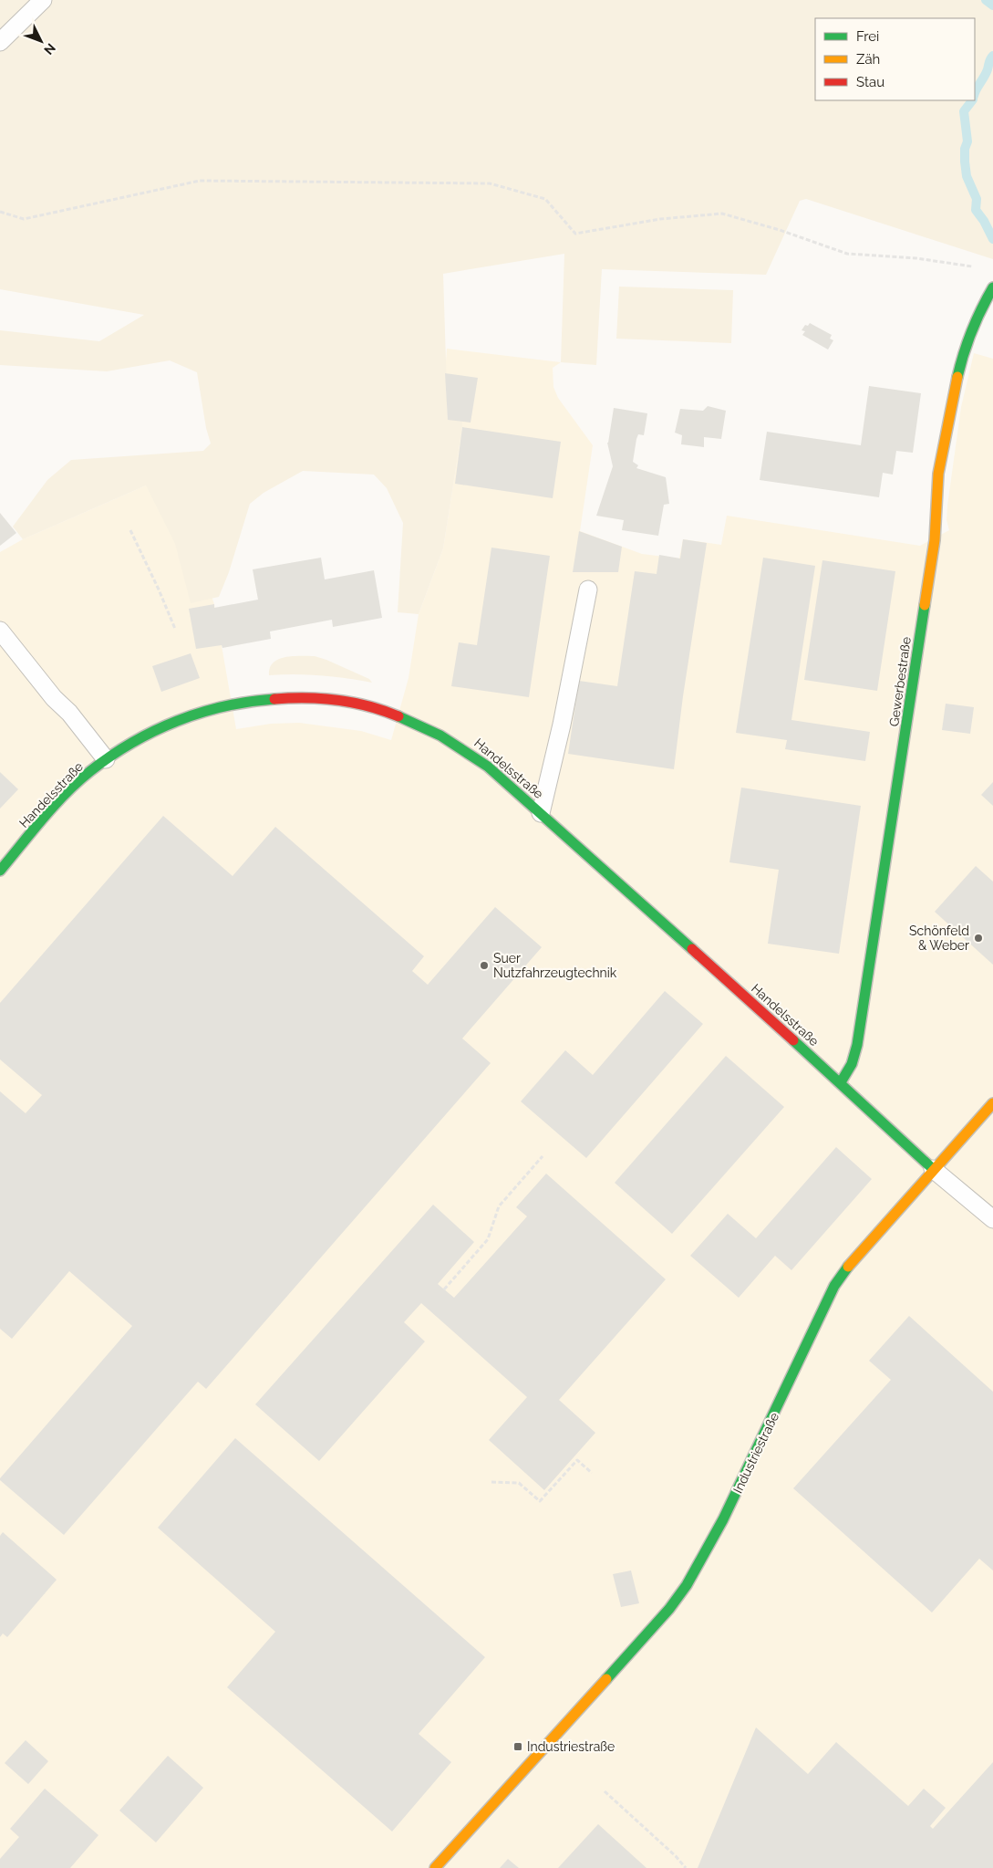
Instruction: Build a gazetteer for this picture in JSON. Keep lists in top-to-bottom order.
{
  "streets": {
    "street": ["Gewerbestraße", "Handelsstraße", "Industriestraße"]
  },
  "crossings": [
    ["Gewerbestraße", "Handelsstraße"],
    ["Handelsstraße", "Industriestraße"]
  ],
  "places": {
    "other": ["Schönfeld & Weber", "Suer Nutzfahrzeugtechnik"],
    "transit": ["Industriestraße"]
  },
  "legend": ["Frei", "Zäh", "Stau"],
  "north": "bottom right"
}
